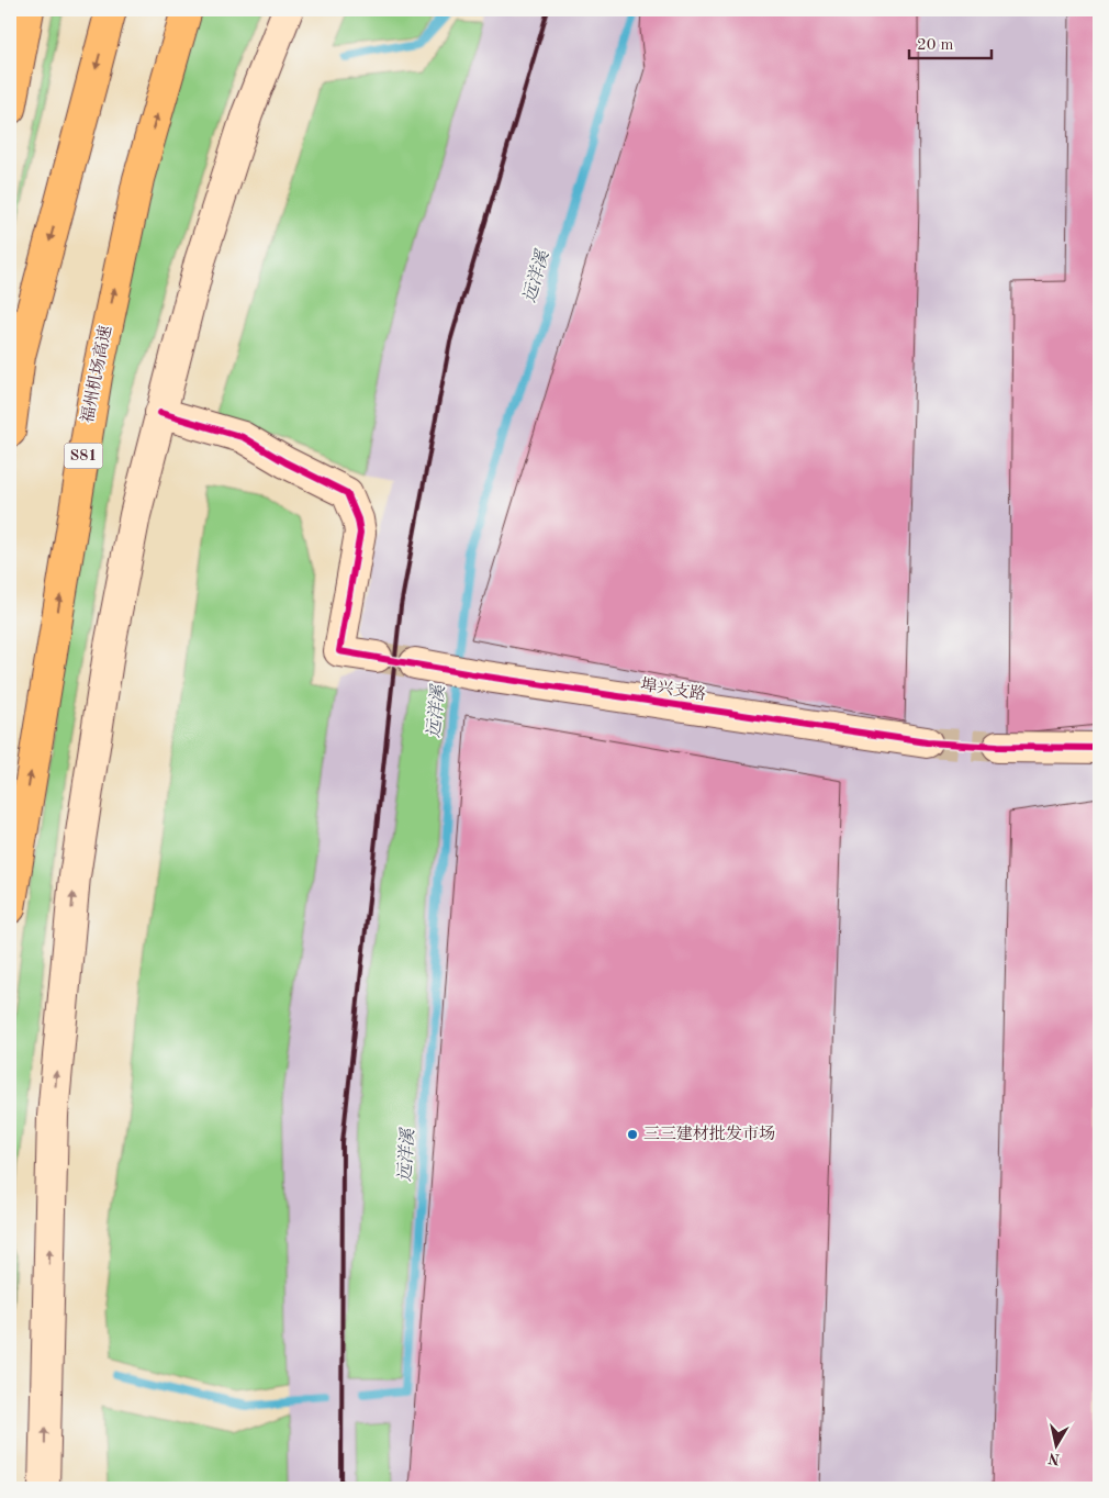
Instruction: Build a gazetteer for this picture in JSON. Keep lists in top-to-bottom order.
{
  "streets": {
    "highway": ["福州机场高速", "S81"],
    "main road": ["埠兴支路"]
  },
  "water": ["远洋溪"],
  "places": ["三三建材批发市场"],
  "scale_bar": "20 m",
  "north": "bottom"
}
